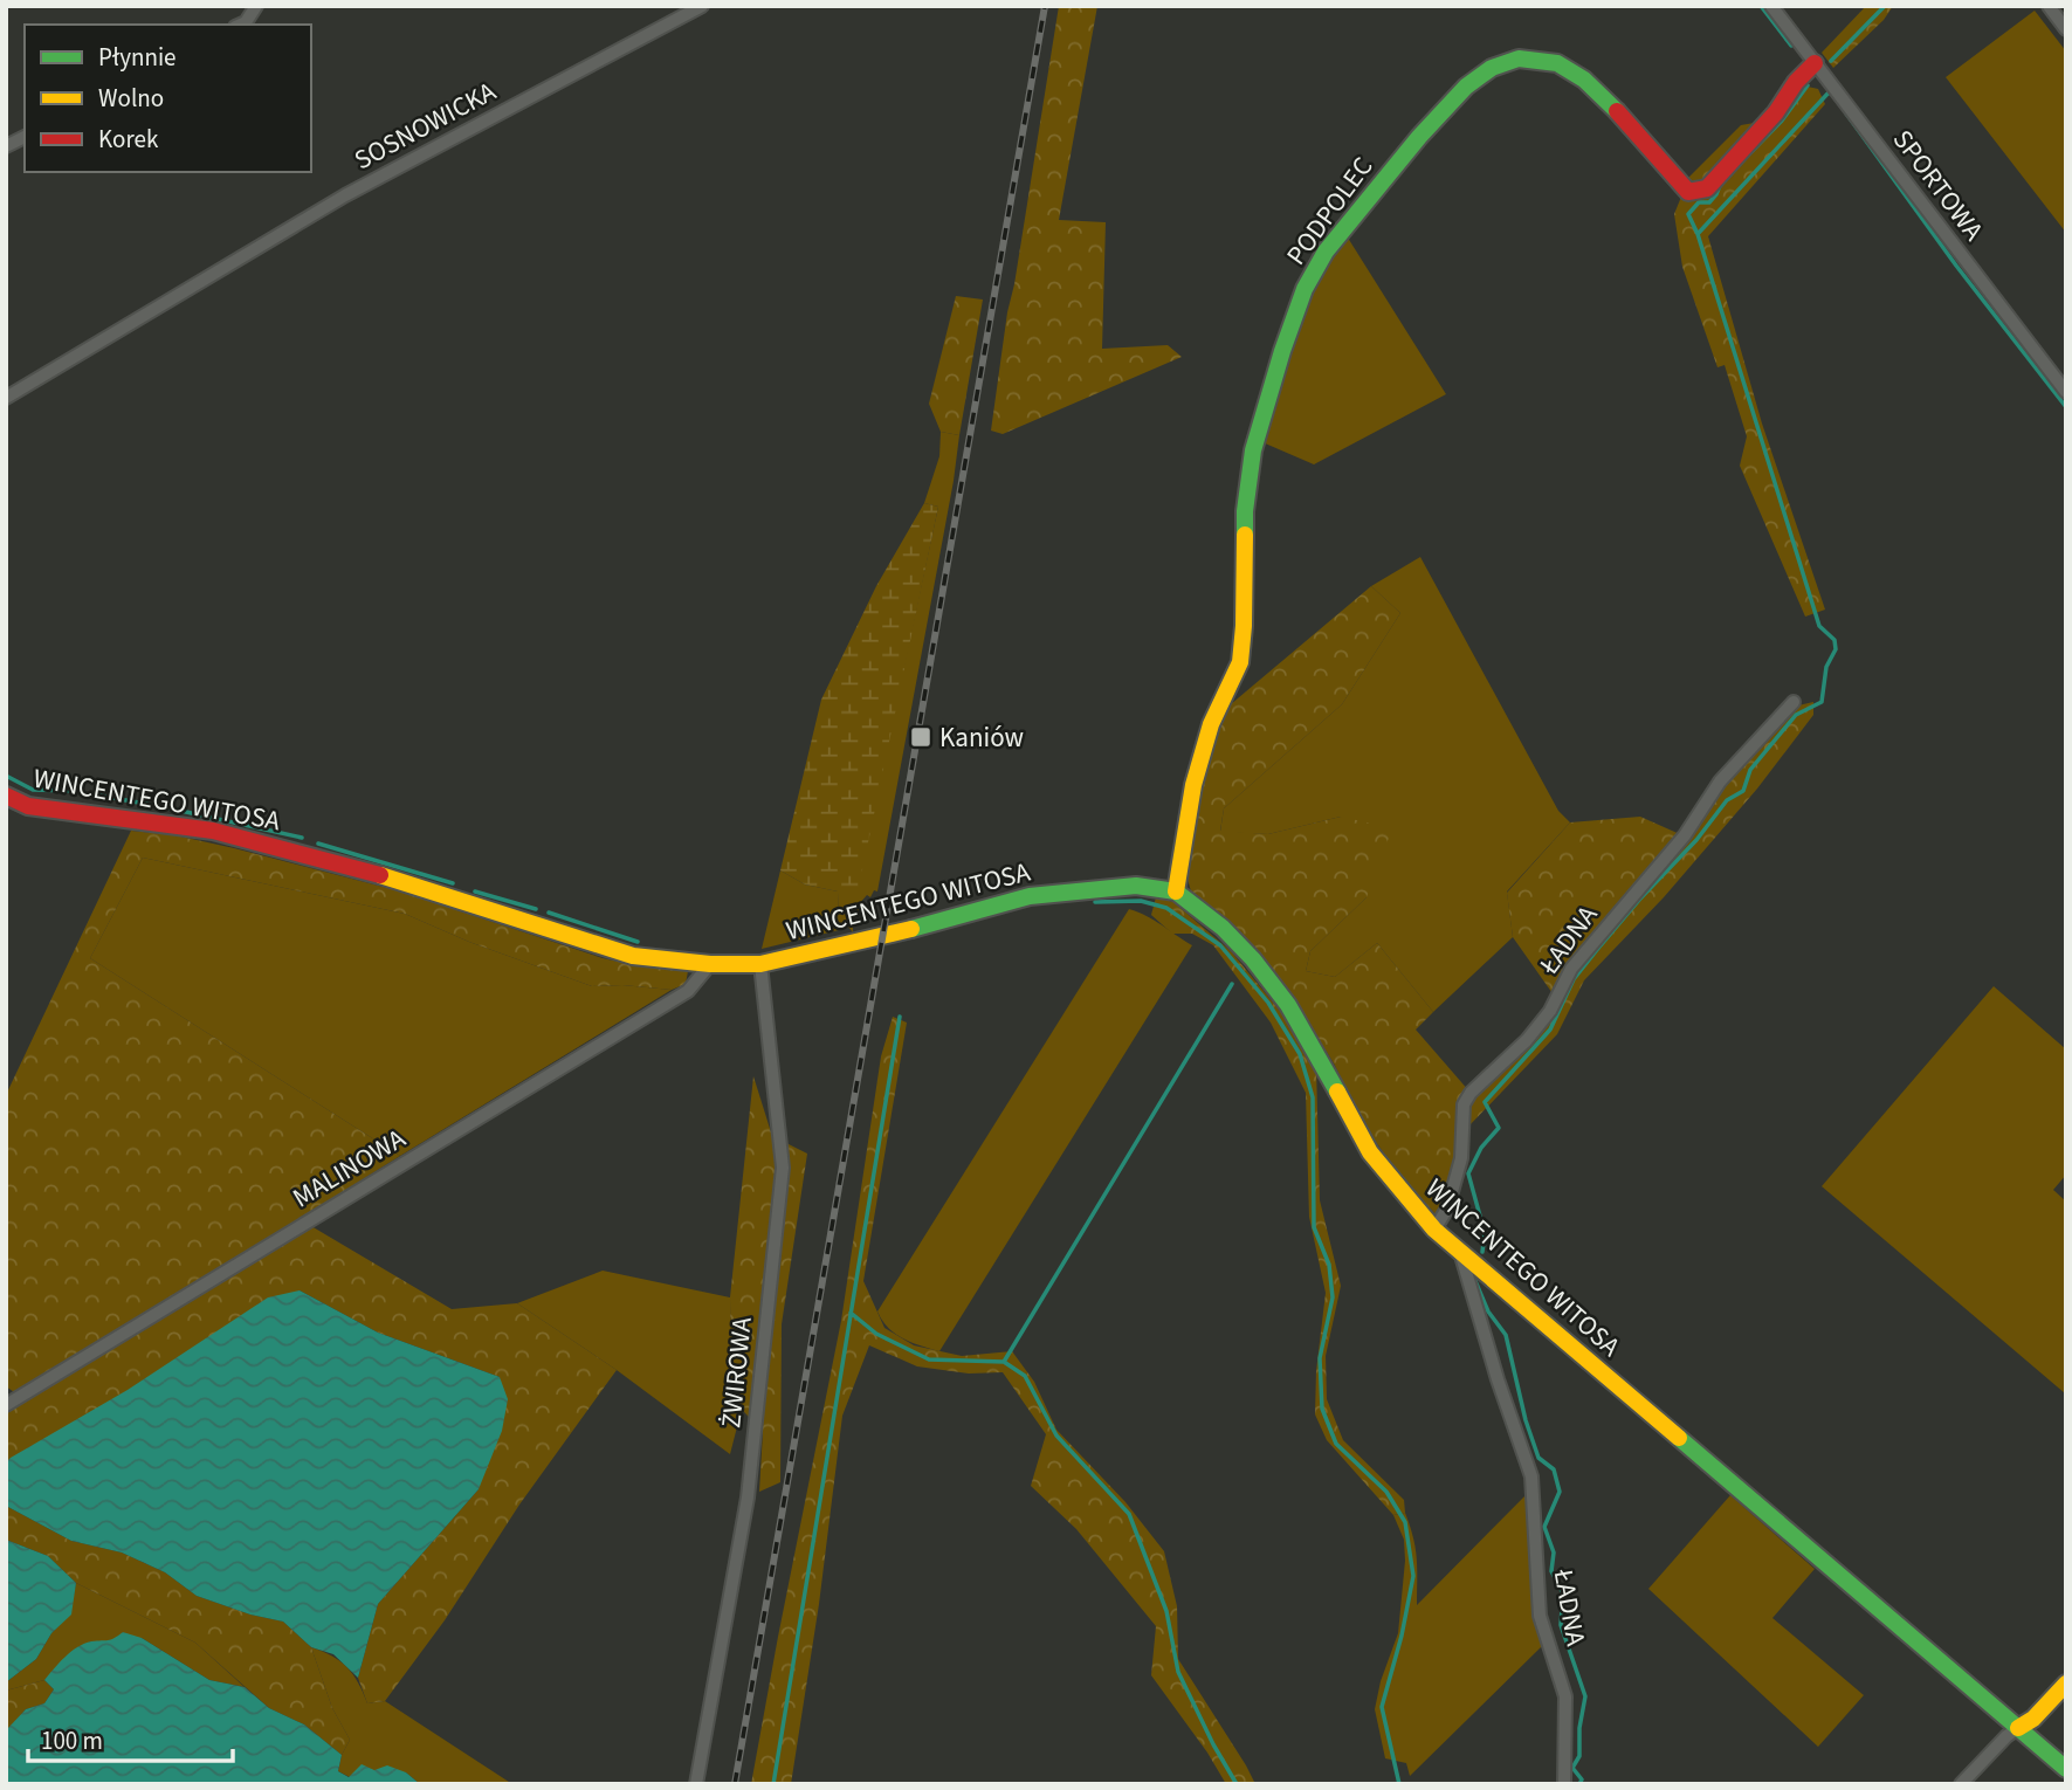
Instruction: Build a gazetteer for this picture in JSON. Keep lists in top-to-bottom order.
{
  "streets": {
    "street": [
      "SOSNOWICKA",
      "SPORTOWA",
      "PODPOLEC",
      "WINCENTEGO WITOSA",
      "ŁADNA",
      "MALINOWA",
      "ŻWIROWA"
    ]
  },
  "crossings": [
    ["SPORTOWA", "PODPOLEC"],
    ["PODPOLEC", "WINCENTEGO WITOSA"],
    ["WINCENTEGO WITOSA", "ŁADNA"],
    ["WINCENTEGO WITOSA", "MALINOWA"],
    ["WINCENTEGO WITOSA", "ŻWIROWA"]
  ],
  "places": {
    "transit": ["Kaniów"]
  },
  "legend": ["Płynnie", "Wolno", "Korek"],
  "scale_bar": "100 m"
}
